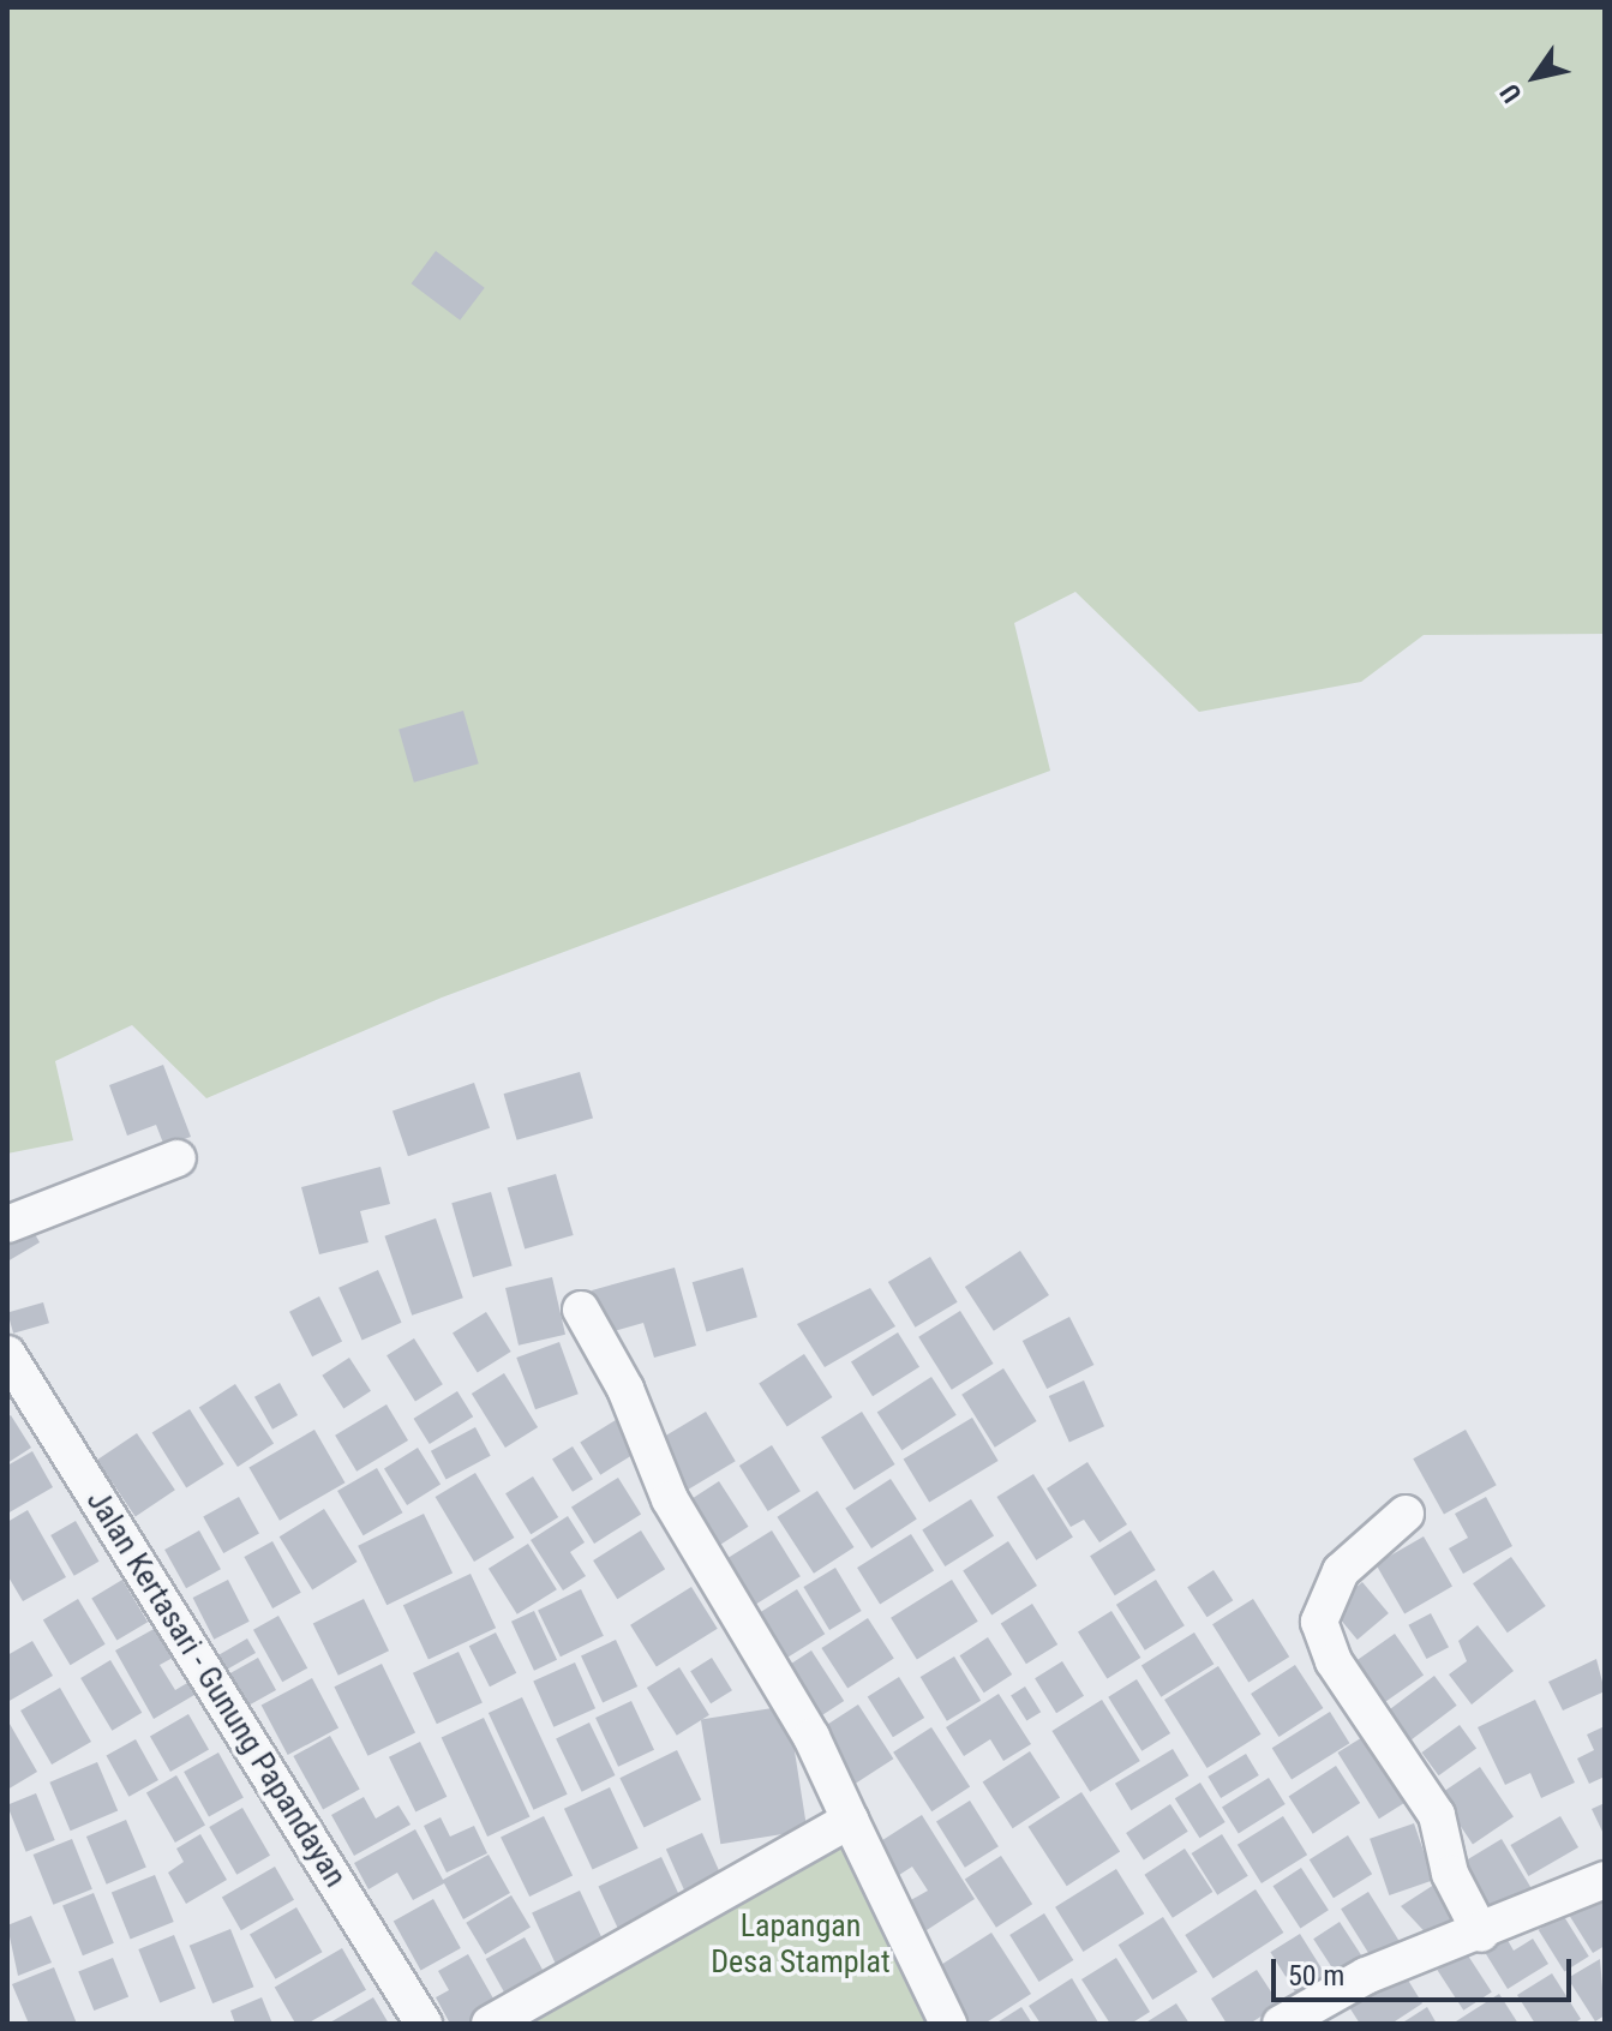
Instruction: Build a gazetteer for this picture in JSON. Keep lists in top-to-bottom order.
{
  "streets": {
    "street": ["Jalan Kertasari - Gunung Papandayan"]
  },
  "parks": ["Lapangan Desa Stamplat"],
  "scale_bar": "50 m",
  "north": "bottom left"
}
